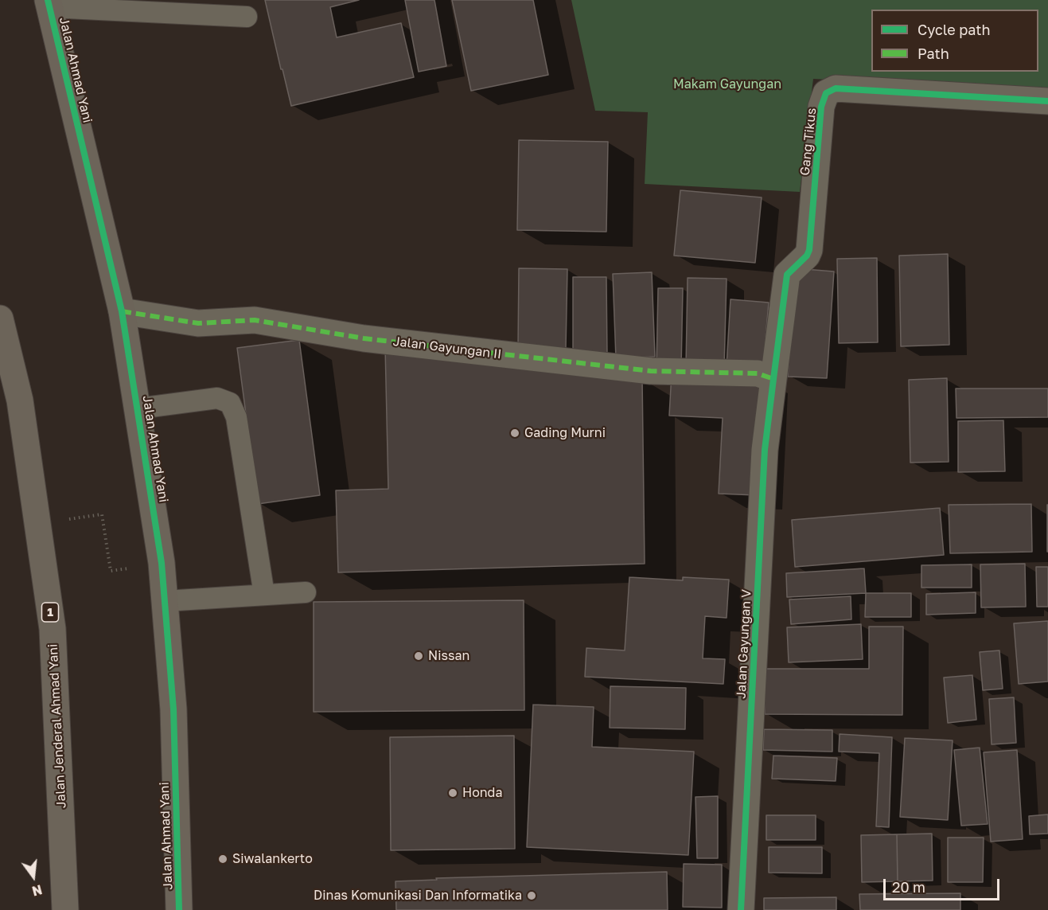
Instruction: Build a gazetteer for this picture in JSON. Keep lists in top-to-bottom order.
{
  "streets": {
    "highway": ["Jalan Ahmad Yani", "1", "Jalan Jenderal Ahmad Yani"],
    "street": ["Gang Tikus", "Jalan Gayungan II", "Jalan Gayungan V"]
  },
  "crossings": [
    ["Jalan Ahmad Yani", "Jalan Gayungan II"],
    ["Gang Tikus", "Jalan Gayungan II"],
    ["Gang Tikus", "Jalan Gayungan V"],
    ["Jalan Gayungan II", "Jalan Gayungan V"]
  ],
  "parks": ["Makam Gayungan"],
  "places": [
    "Gading Murni",
    "Nissan",
    "Honda",
    "Siwalankerto",
    "Dinas Komunikasi Dan Informatika"
  ],
  "legend": ["Cycle path", "Path"],
  "scale_bar": "20 m",
  "north": "bottom"
}
